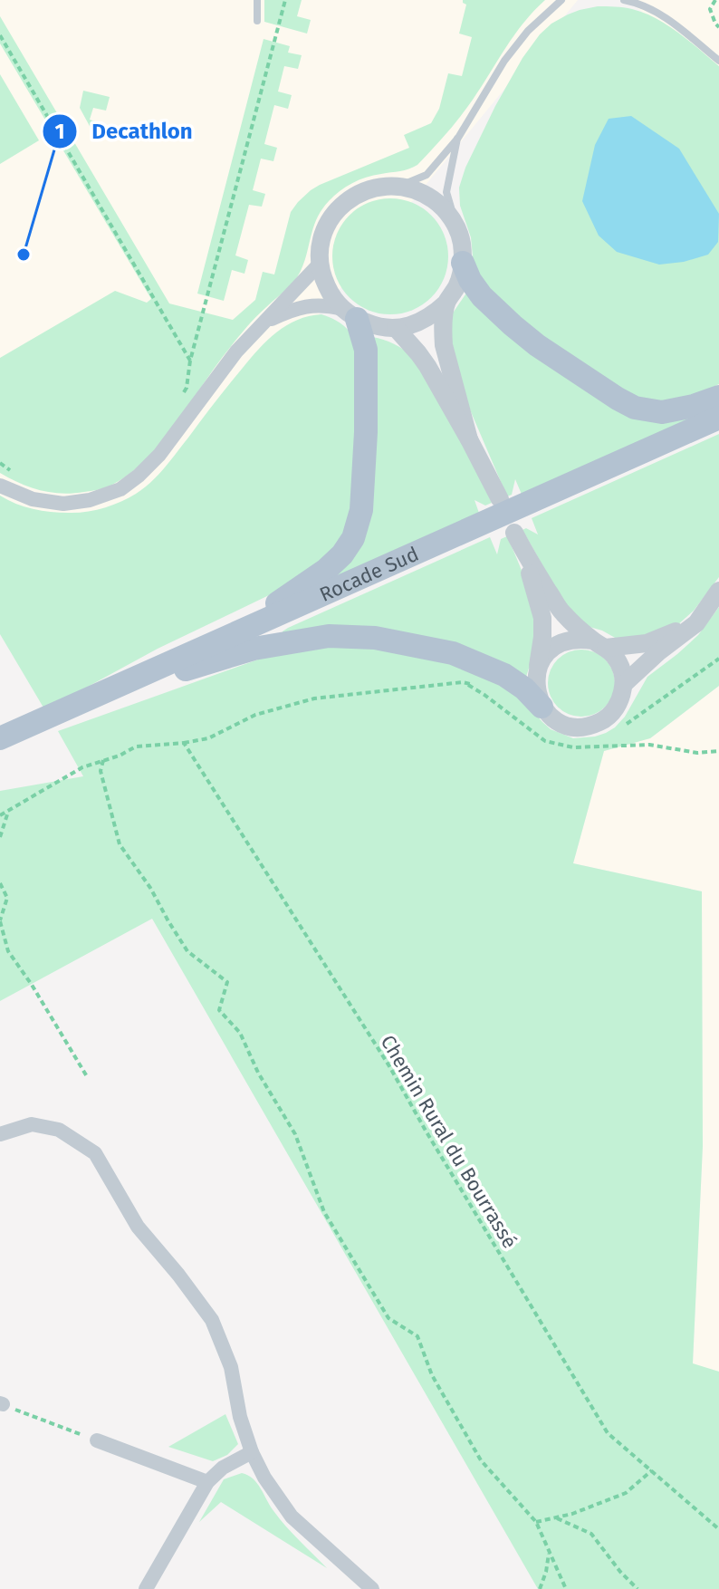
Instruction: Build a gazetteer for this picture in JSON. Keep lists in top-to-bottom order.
{
  "streets": {
    "main road": ["Rocade Sud"],
    "path": ["Chemin Rural du Bourrassé"]
  },
  "places": ["Decathlon"]
}
